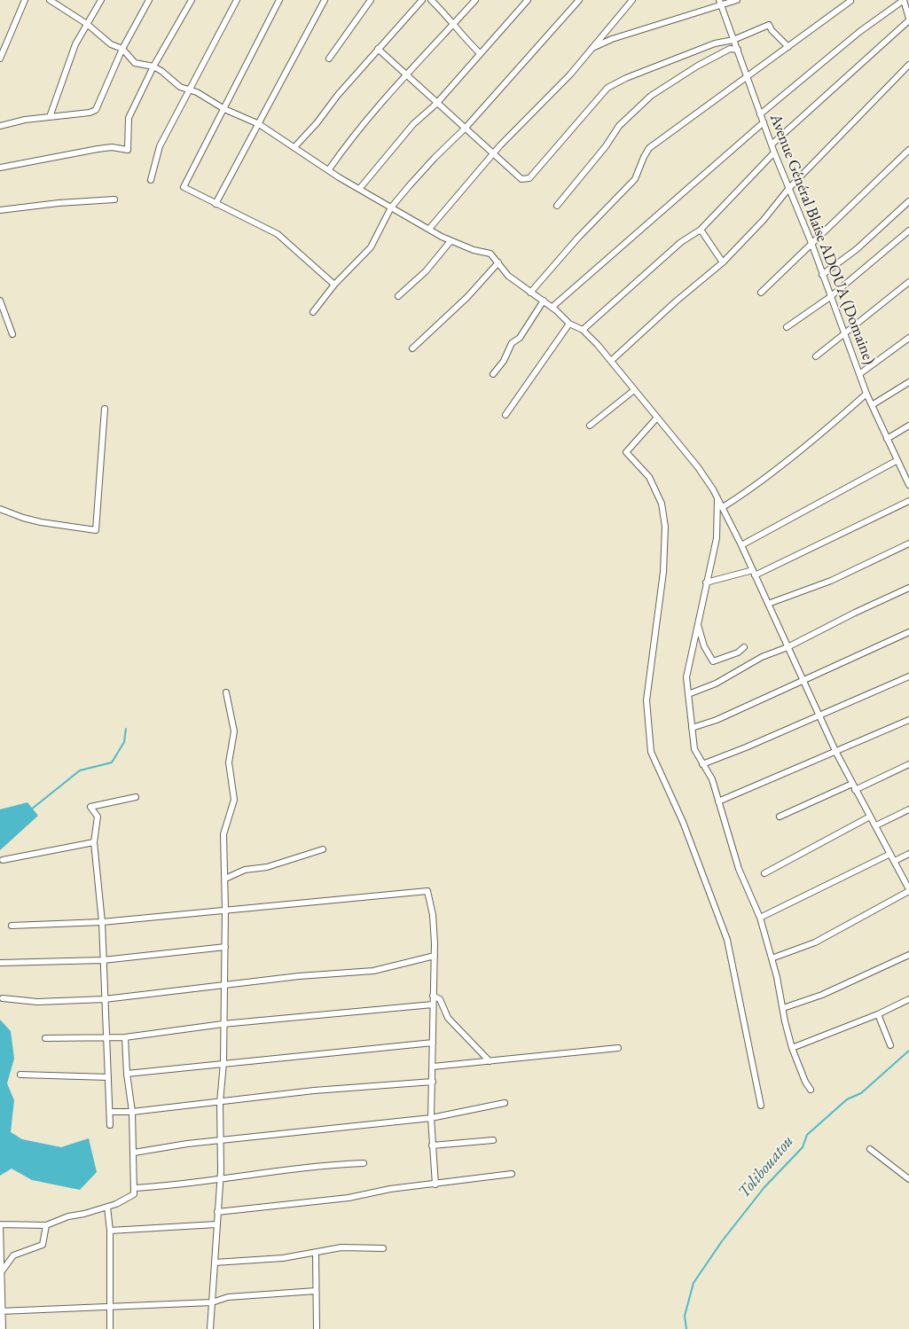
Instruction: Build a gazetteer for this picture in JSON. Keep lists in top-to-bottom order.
{
  "streets": {
    "street": ["Avenue Général Blaise ADOUA (Domaine)"]
  },
  "water": ["Tolibouatou"]
}
